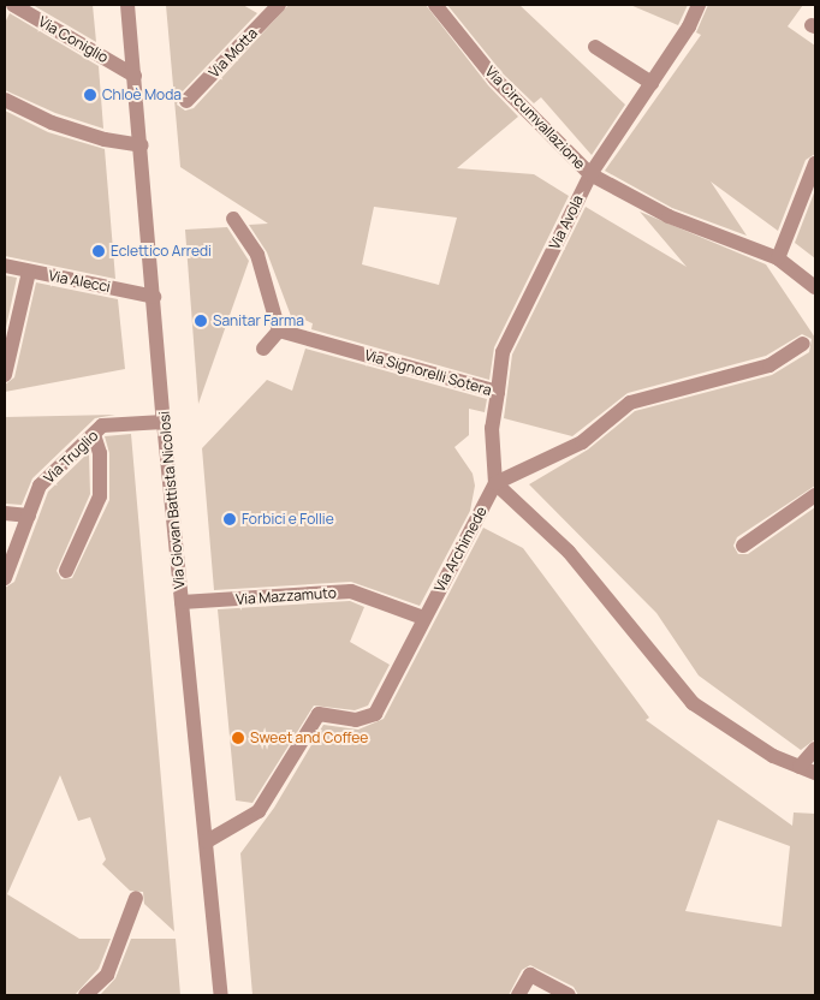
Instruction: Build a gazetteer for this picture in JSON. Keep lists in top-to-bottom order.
{
  "streets": {
    "street": [
      "Via Coniglio",
      "Via Motta",
      "Via Circumvallazione",
      "Via Avola",
      "Via Alecci",
      "Via Signorelli Sotera",
      "Via Truglio",
      "Via Giovan Battista Nicolosi",
      "Via Archimede",
      "Via Mazzamuto"
    ]
  },
  "crossings": [
    ["Via Coniglio", "Via Giovan Battista Nicolosi"],
    ["Via Circumvallazione", "Via Avola"],
    ["Via Avola", "Via Signorelli Sotera"],
    ["Via Alecci", "Via Giovan Battista Nicolosi"],
    ["Via Signorelli Sotera", "Via Archimede"],
    ["Via Truglio", "Via Giovan Battista Nicolosi"],
    ["Via Giovan Battista Nicolosi", "Via Archimede"],
    ["Via Giovan Battista Nicolosi", "Via Mazzamuto"],
    ["Via Archimede", "Via Mazzamuto"]
  ],
  "places": [
    "Chloè Moda",
    "Eclettico Arredi",
    "Sanitar Farma",
    "Forbici e Follie",
    "Sweet and Coffee"
  ]
}
